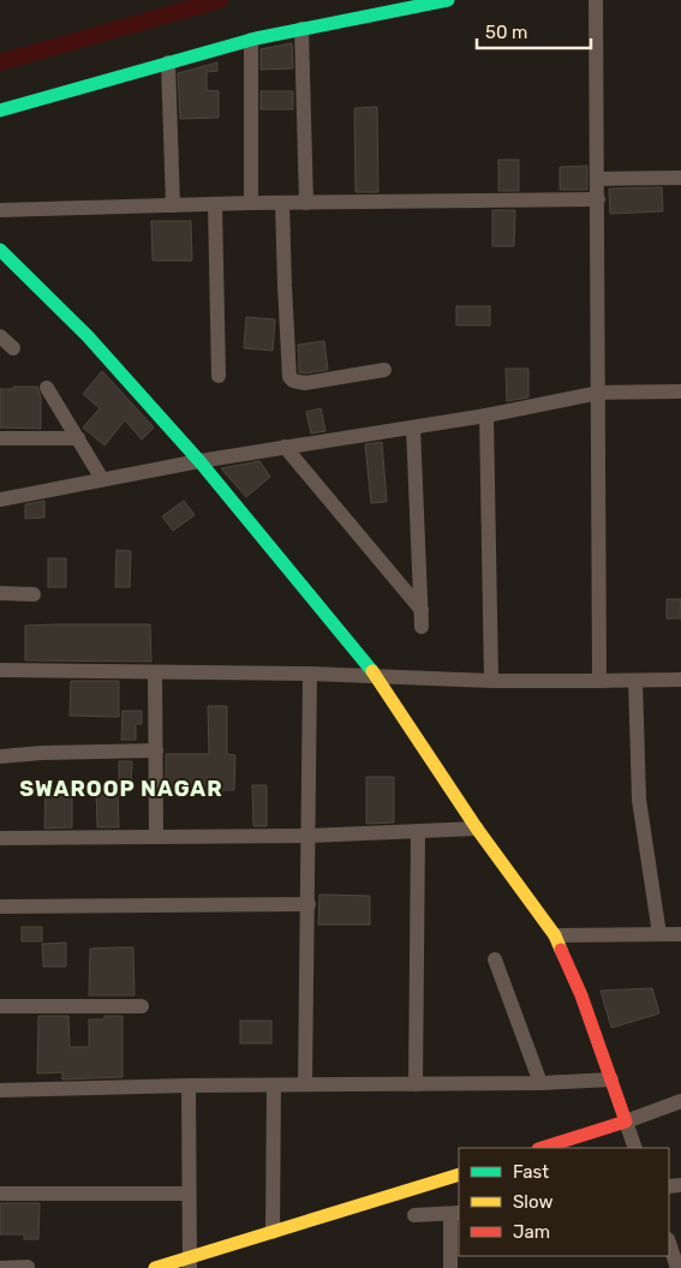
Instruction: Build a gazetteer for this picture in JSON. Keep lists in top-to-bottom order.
{
  "districts": ["SWAROOP NAGAR"],
  "legend": ["Fast", "Slow", "Jam"],
  "scale_bar": "50 m"
}
